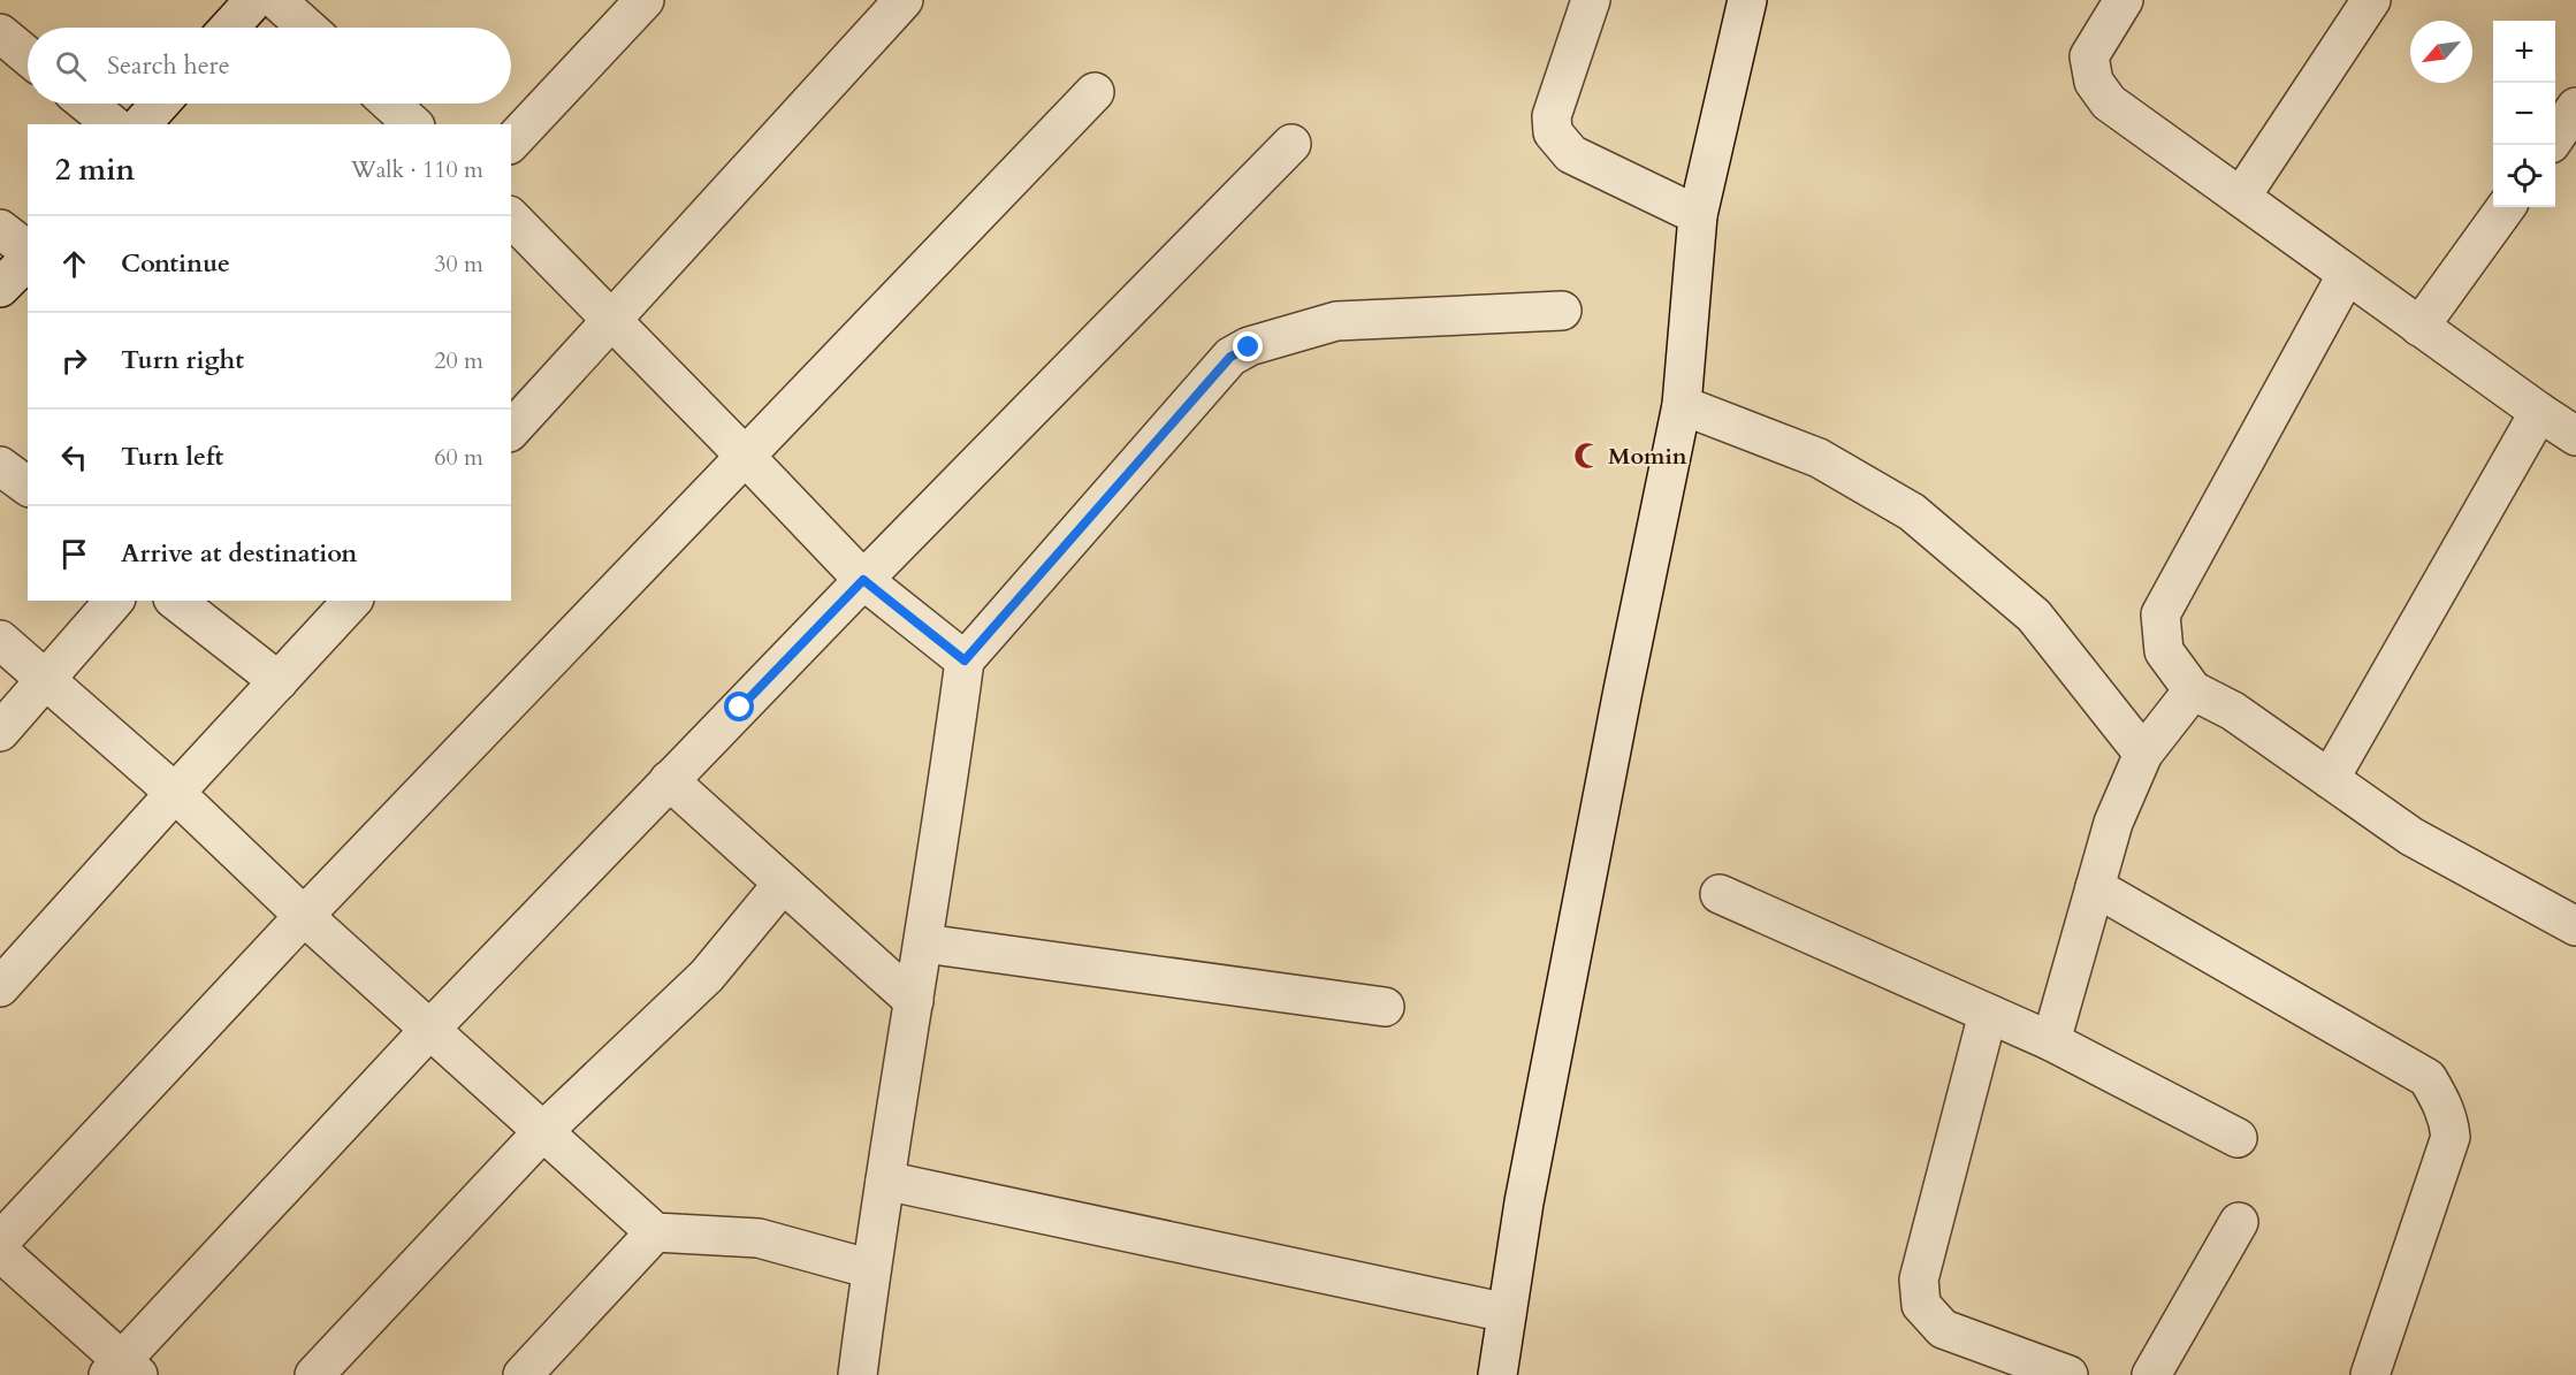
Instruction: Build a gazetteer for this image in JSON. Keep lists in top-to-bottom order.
{
  "places": {
    "mosque": ["Momin"]
  },
  "north": "bottom left",
  "page": {
    "map_buttons": ["+", "−"],
    "search": "Search here",
    "heading": ["2 min", "Walk · 110 m"],
    "list": [
      ["Continue", "30 m"],
      ["Turn right", "20 m"],
      ["Turn left", "60 m"],
      "Arrive at destination"
    ]
  }
}
